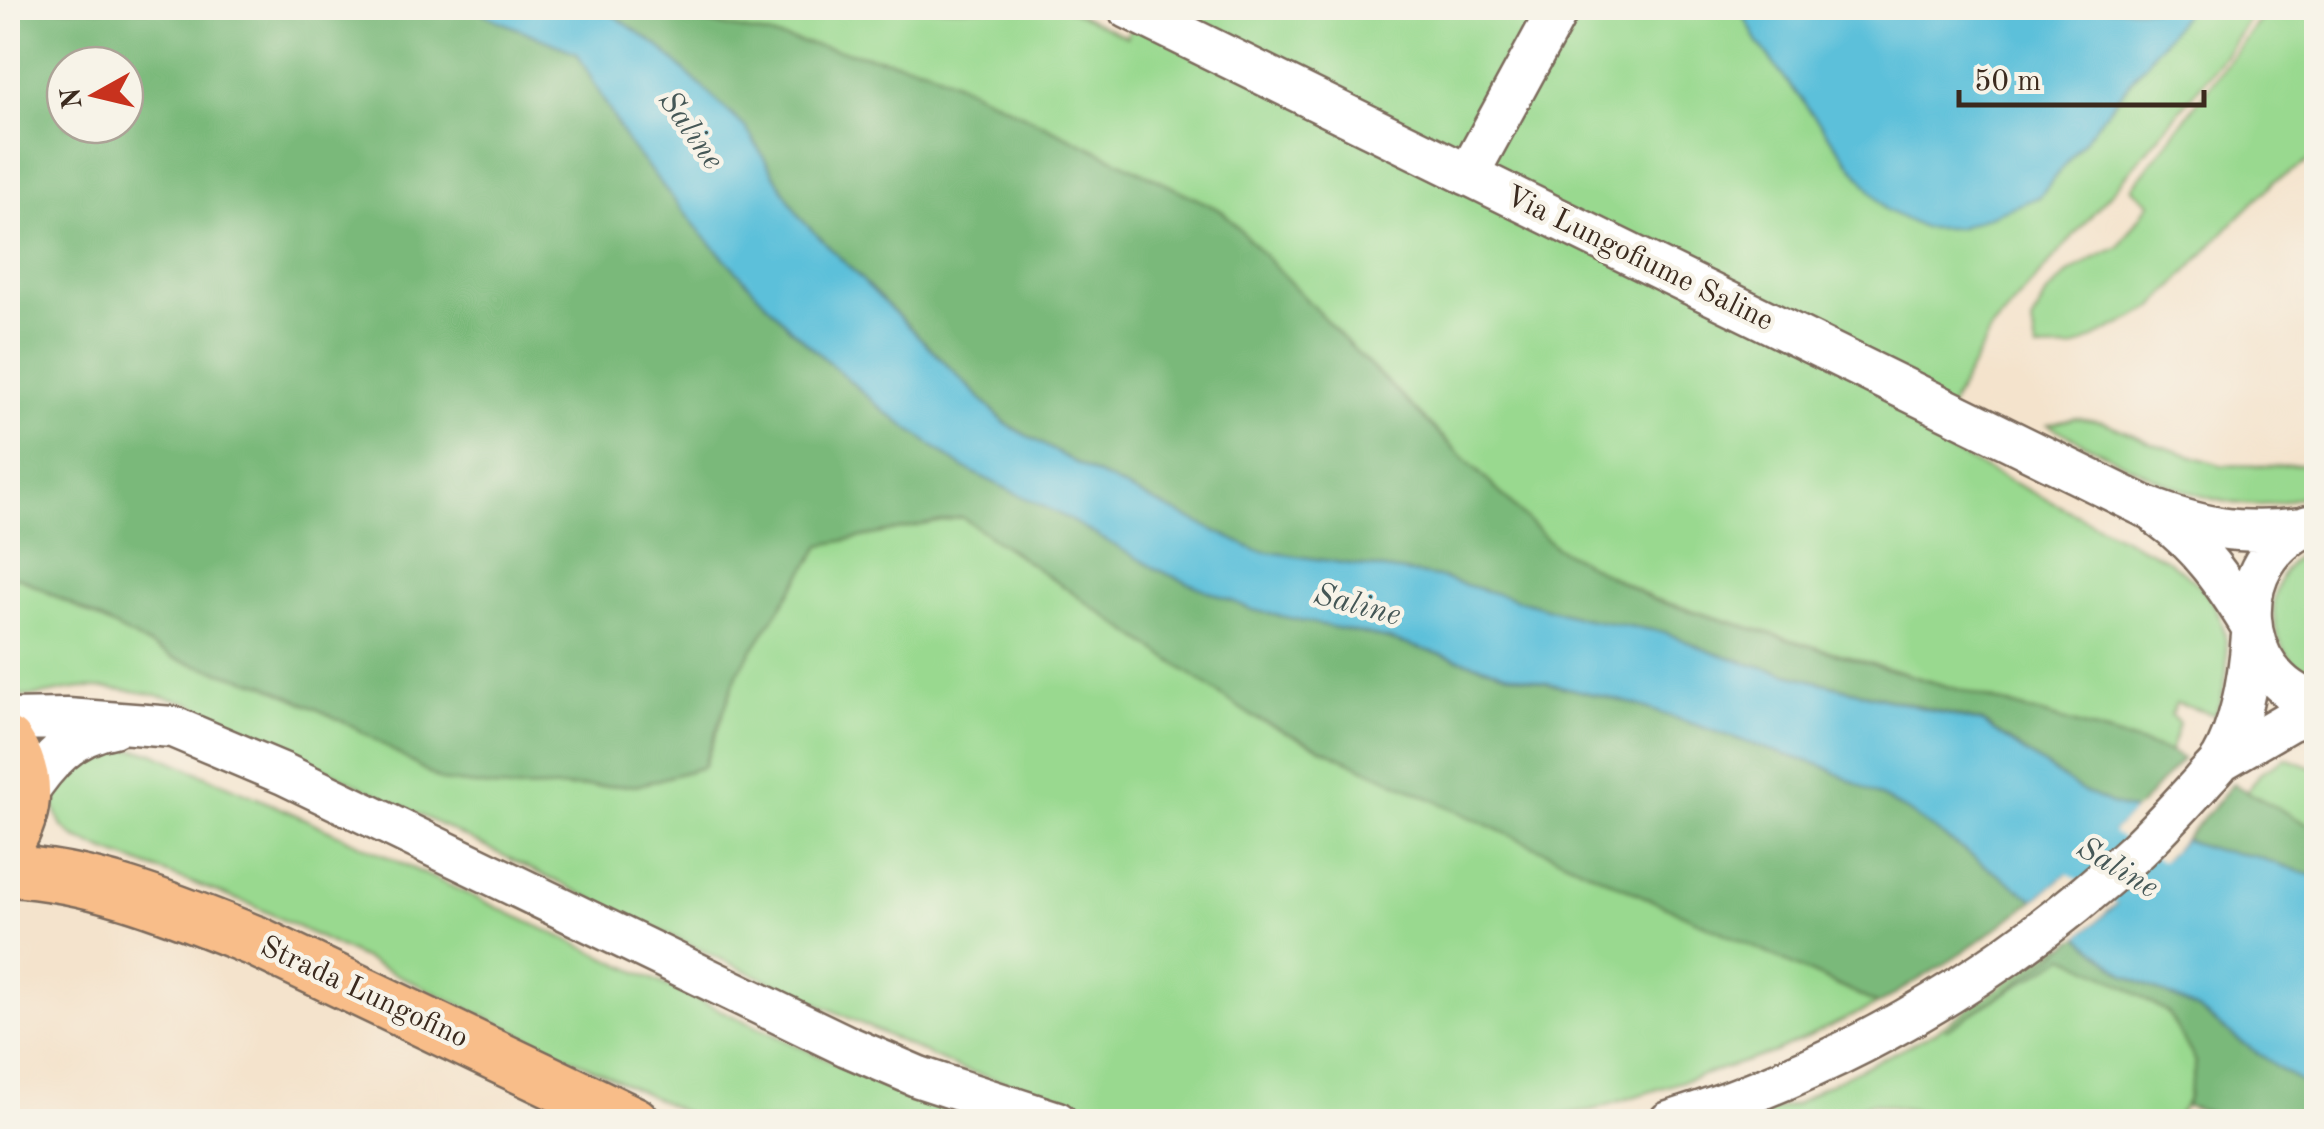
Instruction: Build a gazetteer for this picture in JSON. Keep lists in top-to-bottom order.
{
  "streets": {
    "main road": ["Strada Lungofino"],
    "street": ["Via Lungofiume Saline"]
  },
  "water": ["Saline"],
  "scale_bar": "50 m",
  "north": "left"
}
